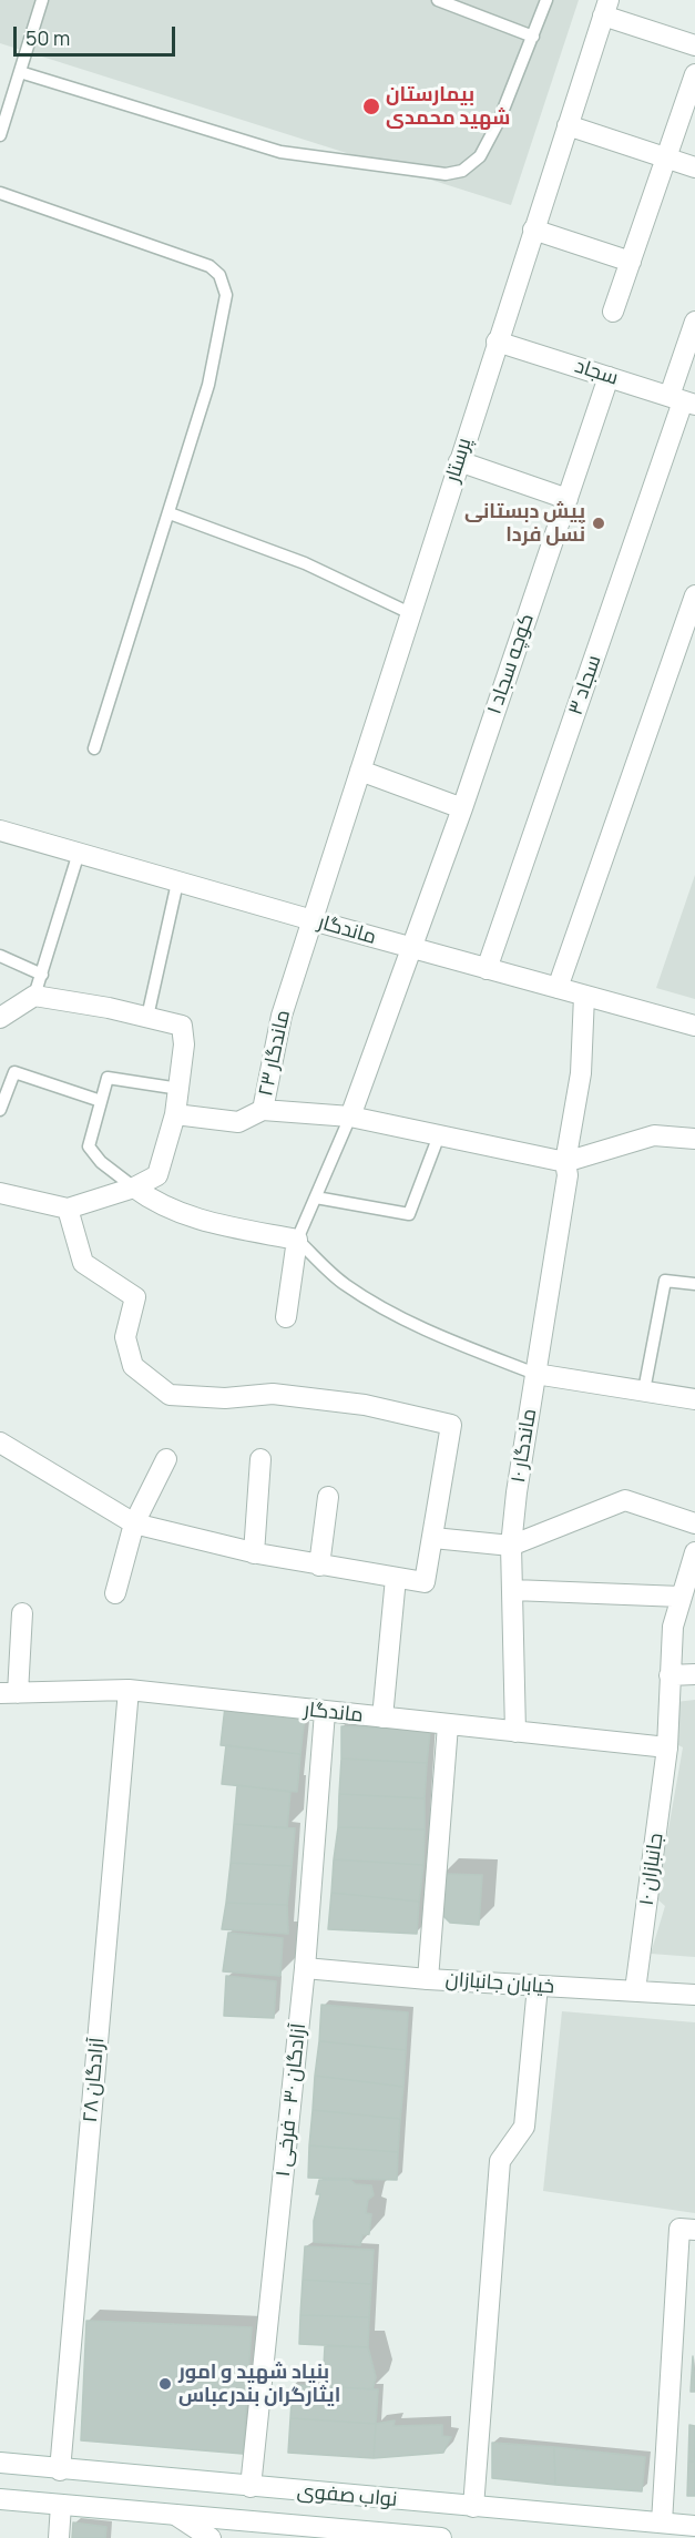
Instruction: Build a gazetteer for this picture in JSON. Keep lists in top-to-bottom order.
{
  "streets": {
    "street": [
      "سجاد",
      "پرستار",
      "کوچه سجاد ۱",
      "سجاد ۳",
      "ماندگار",
      "ماندگار ۲۳",
      "ماندگار ۱۰",
      "جانبازان ۱۰",
      "خیابان جانبازان",
      "آزادگان ۲۸",
      "آزادگان ۳۰ - فرخی ۱",
      "نواب صفوی"
    ]
  },
  "crossings": [
    ["سجاد", "پرستار"],
    ["سجاد", "کوچه سجاد ۱"],
    ["سجاد", "سجاد ۳"],
    ["پرستار", "ماندگار"],
    ["پرستار", "ماندگار ۲۳"],
    ["کوچه سجاد ۱", "ماندگار"],
    ["سجاد ۳", "ماندگار"],
    ["ماندگار", "ماندگار ۲۳"],
    ["ماندگار", "ماندگار ۱۰"],
    ["ماندگار", "جانبازان ۱۰"],
    ["ماندگار", "آزادگان ۲۸"],
    ["ماندگار", "آزادگان ۳۰ - فرخی ۱"],
    ["جانبازان ۱۰", "خیابان جانبازان"],
    ["خیابان جانبازان", "آزادگان ۳۰ - فرخی ۱"],
    ["آزادگان ۲۸", "نواب صفوی"],
    ["آزادگان ۳۰ - فرخی ۱", "نواب صفوی"]
  ],
  "places": ["بیمارستان شهید محمدی", "پیش دبستانی نسل فردا", "بنیاد شهید و امور ایثارگران بندرعباس"],
  "scale_bar": "50 m"
}
